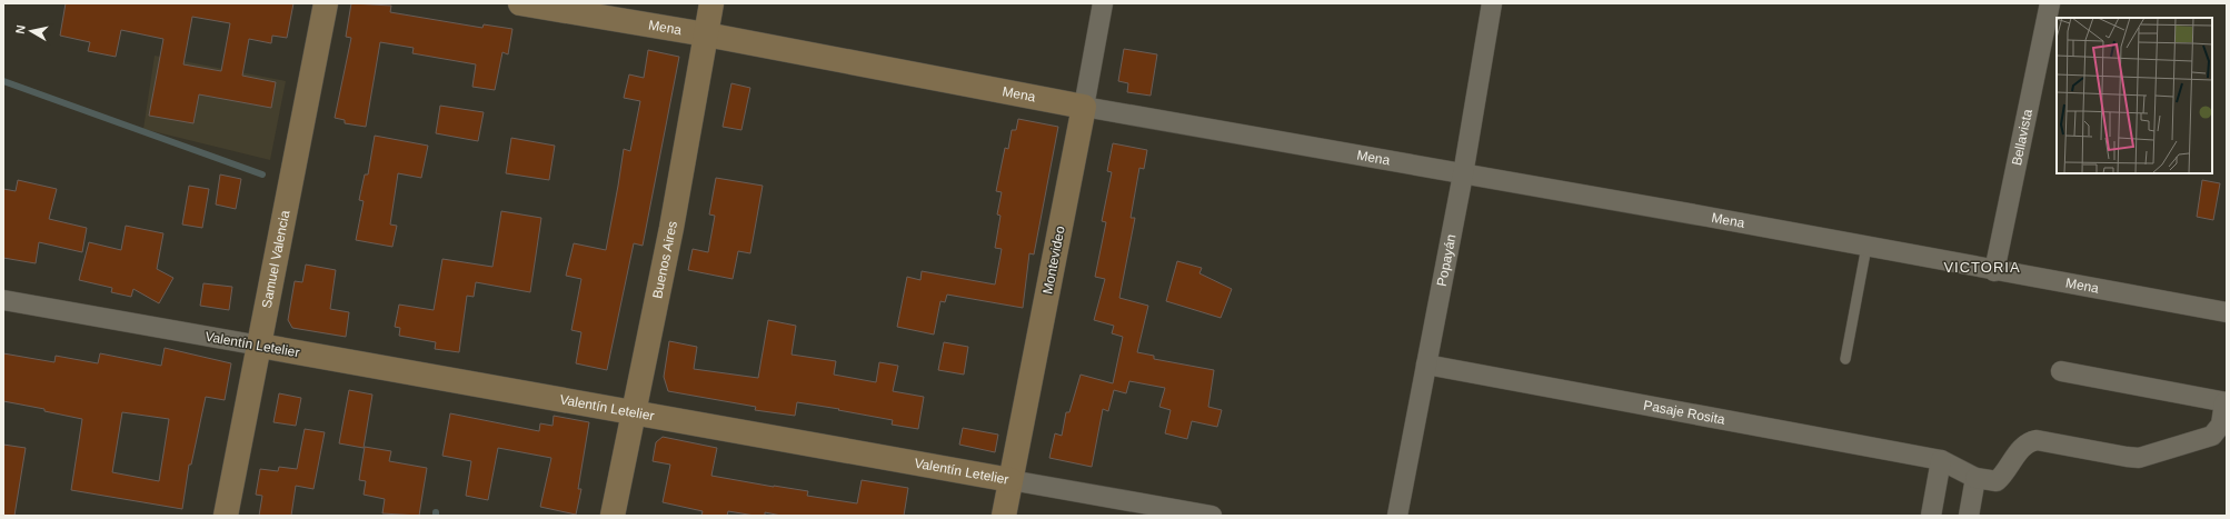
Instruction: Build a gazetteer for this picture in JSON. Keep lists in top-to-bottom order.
{
  "streets": {
    "street": [
      "Mena",
      "Bellavista",
      "Samuel Valencia",
      "Buenos Aires",
      "Montevideo",
      "Popayán",
      "Valentín Letelier",
      "Pasaje Rosita"
    ]
  },
  "crossings": [
    ["Mena", "Bellavista"],
    ["Mena", "Buenos Aires"],
    ["Mena", "Montevideo"],
    ["Mena", "Popayán"],
    ["Samuel Valencia", "Valentín Letelier"],
    ["Buenos Aires", "Valentín Letelier"],
    ["Montevideo", "Valentín Letelier"],
    ["Popayán", "Pasaje Rosita"]
  ],
  "districts": ["VICTORIA"],
  "north": "left"
}
